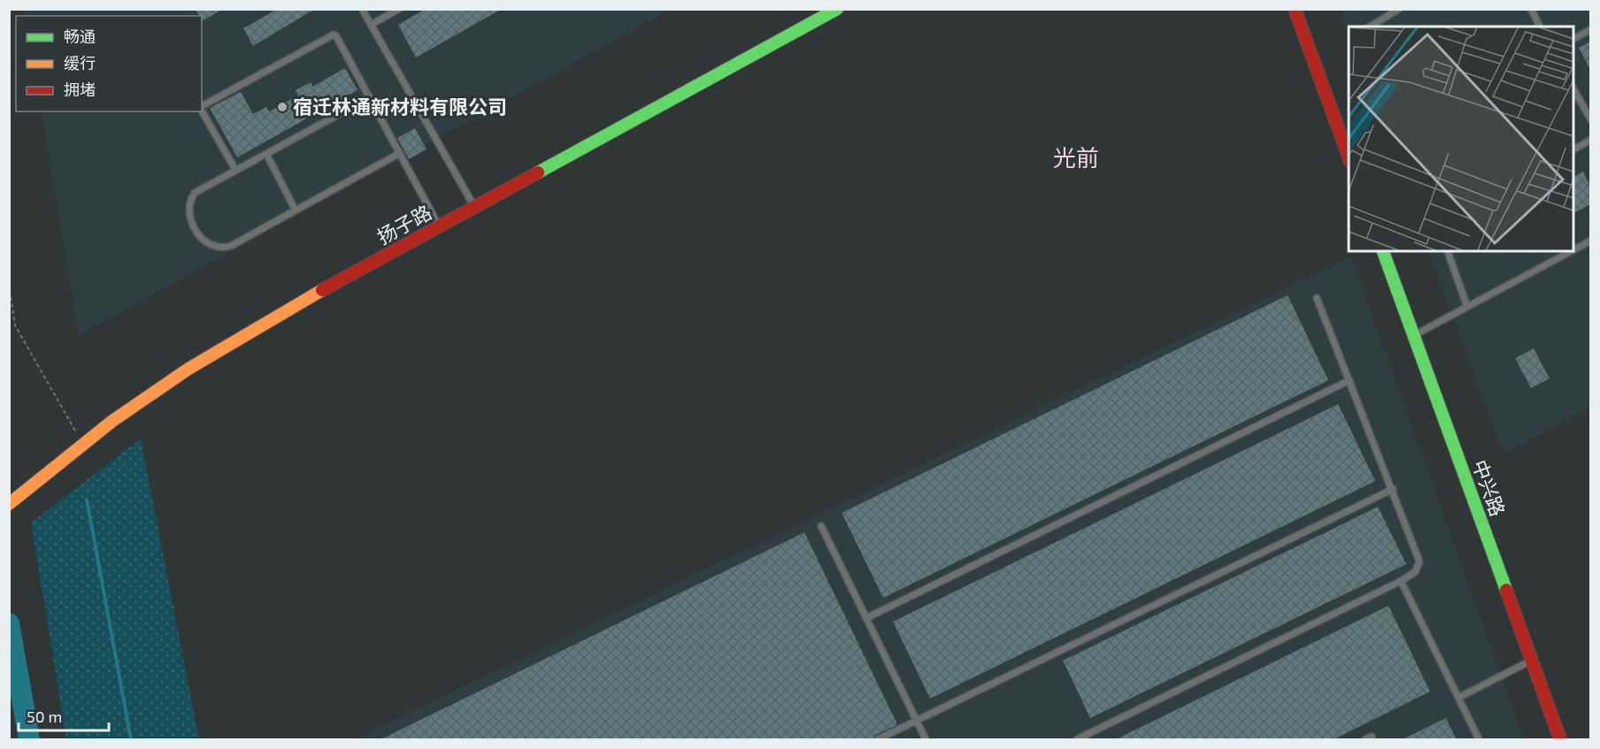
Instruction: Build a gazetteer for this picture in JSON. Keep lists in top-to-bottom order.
{
  "streets": {
    "street": ["扬子路", "中兴路"]
  },
  "districts": ["光前"],
  "places": ["宿迁林通新材料有限公司"],
  "legend": ["畅通", "缓行", "拥堵"],
  "scale_bar": "50 m"
}
